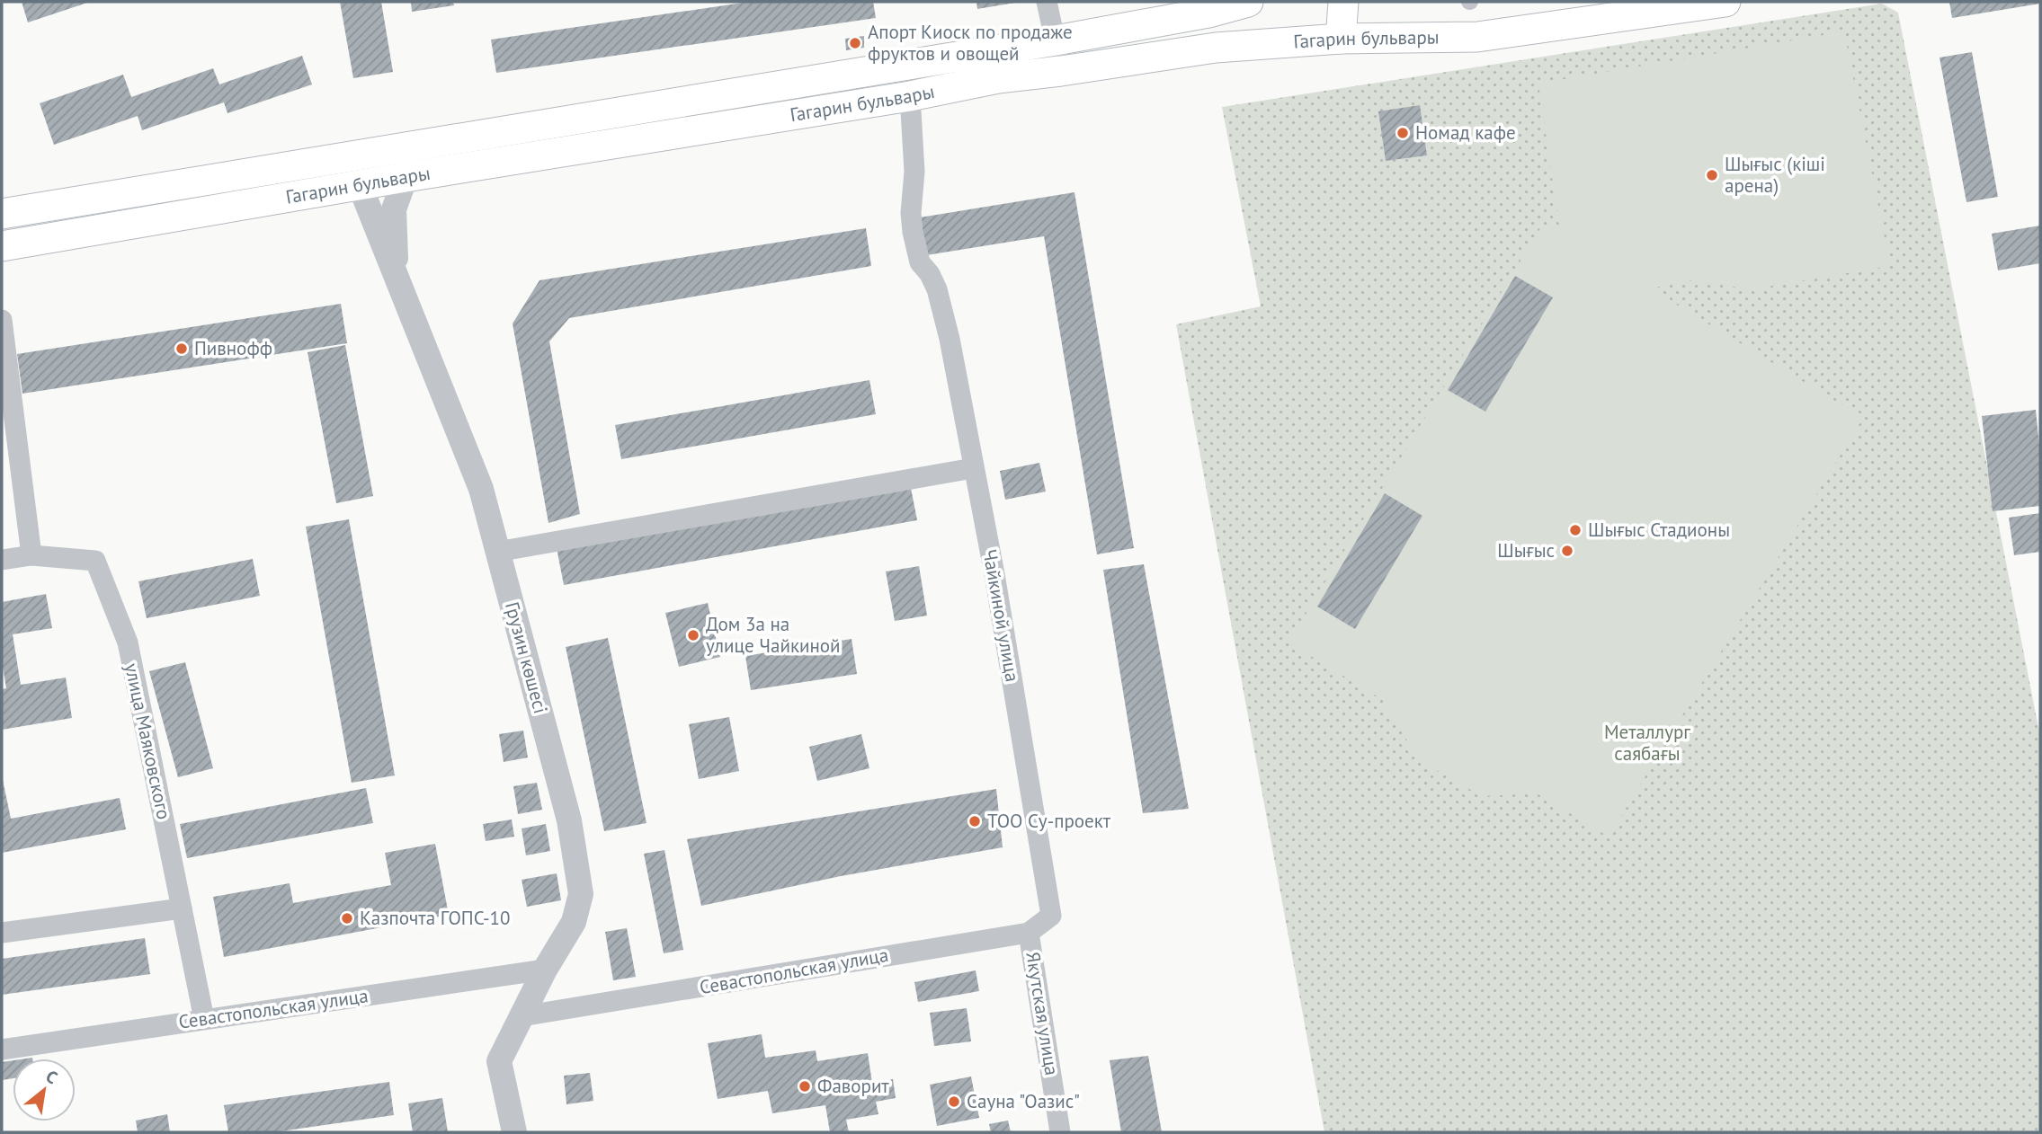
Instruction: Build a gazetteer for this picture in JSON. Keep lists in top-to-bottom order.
{
  "streets": {
    "main road": ["Гагарин бульвары"],
    "street": [
      "Чайкиной улица",
      "Грузин көшесі",
      "улица Маяковского",
      "Севастопольская улица",
      "Якутская улица"
    ]
  },
  "crossings": [
    ["Гагарин бульвары", "Чайкиной улица"],
    ["Гагарин бульвары", "Грузин көшесі"],
    ["Чайкиной улица", "Севастопольская улица"],
    ["Чайкиной улица", "Якутская улица"],
    ["Грузин көшесі", "Севастопольская улица"],
    ["улица Маяковского", "Севастопольская улица"],
    ["Севастопольская улица", "Якутская улица"]
  ],
  "parks": ["Металлург саябағы"],
  "places": [
    "Апорт Киоск по продаже фруктов и овощей",
    "Номад кафе",
    "Шығыс (кіші арена)",
    "Пивнофф",
    "Шығыс Стадионы",
    "Шығыс",
    "Дом 3а на улице Чайкиной",
    "ТОО Су-проект",
    "Казпочта ГОПС-10",
    "Фаворит",
    "Сауна \"Оазис\""
  ],
  "north": "top right"
}
